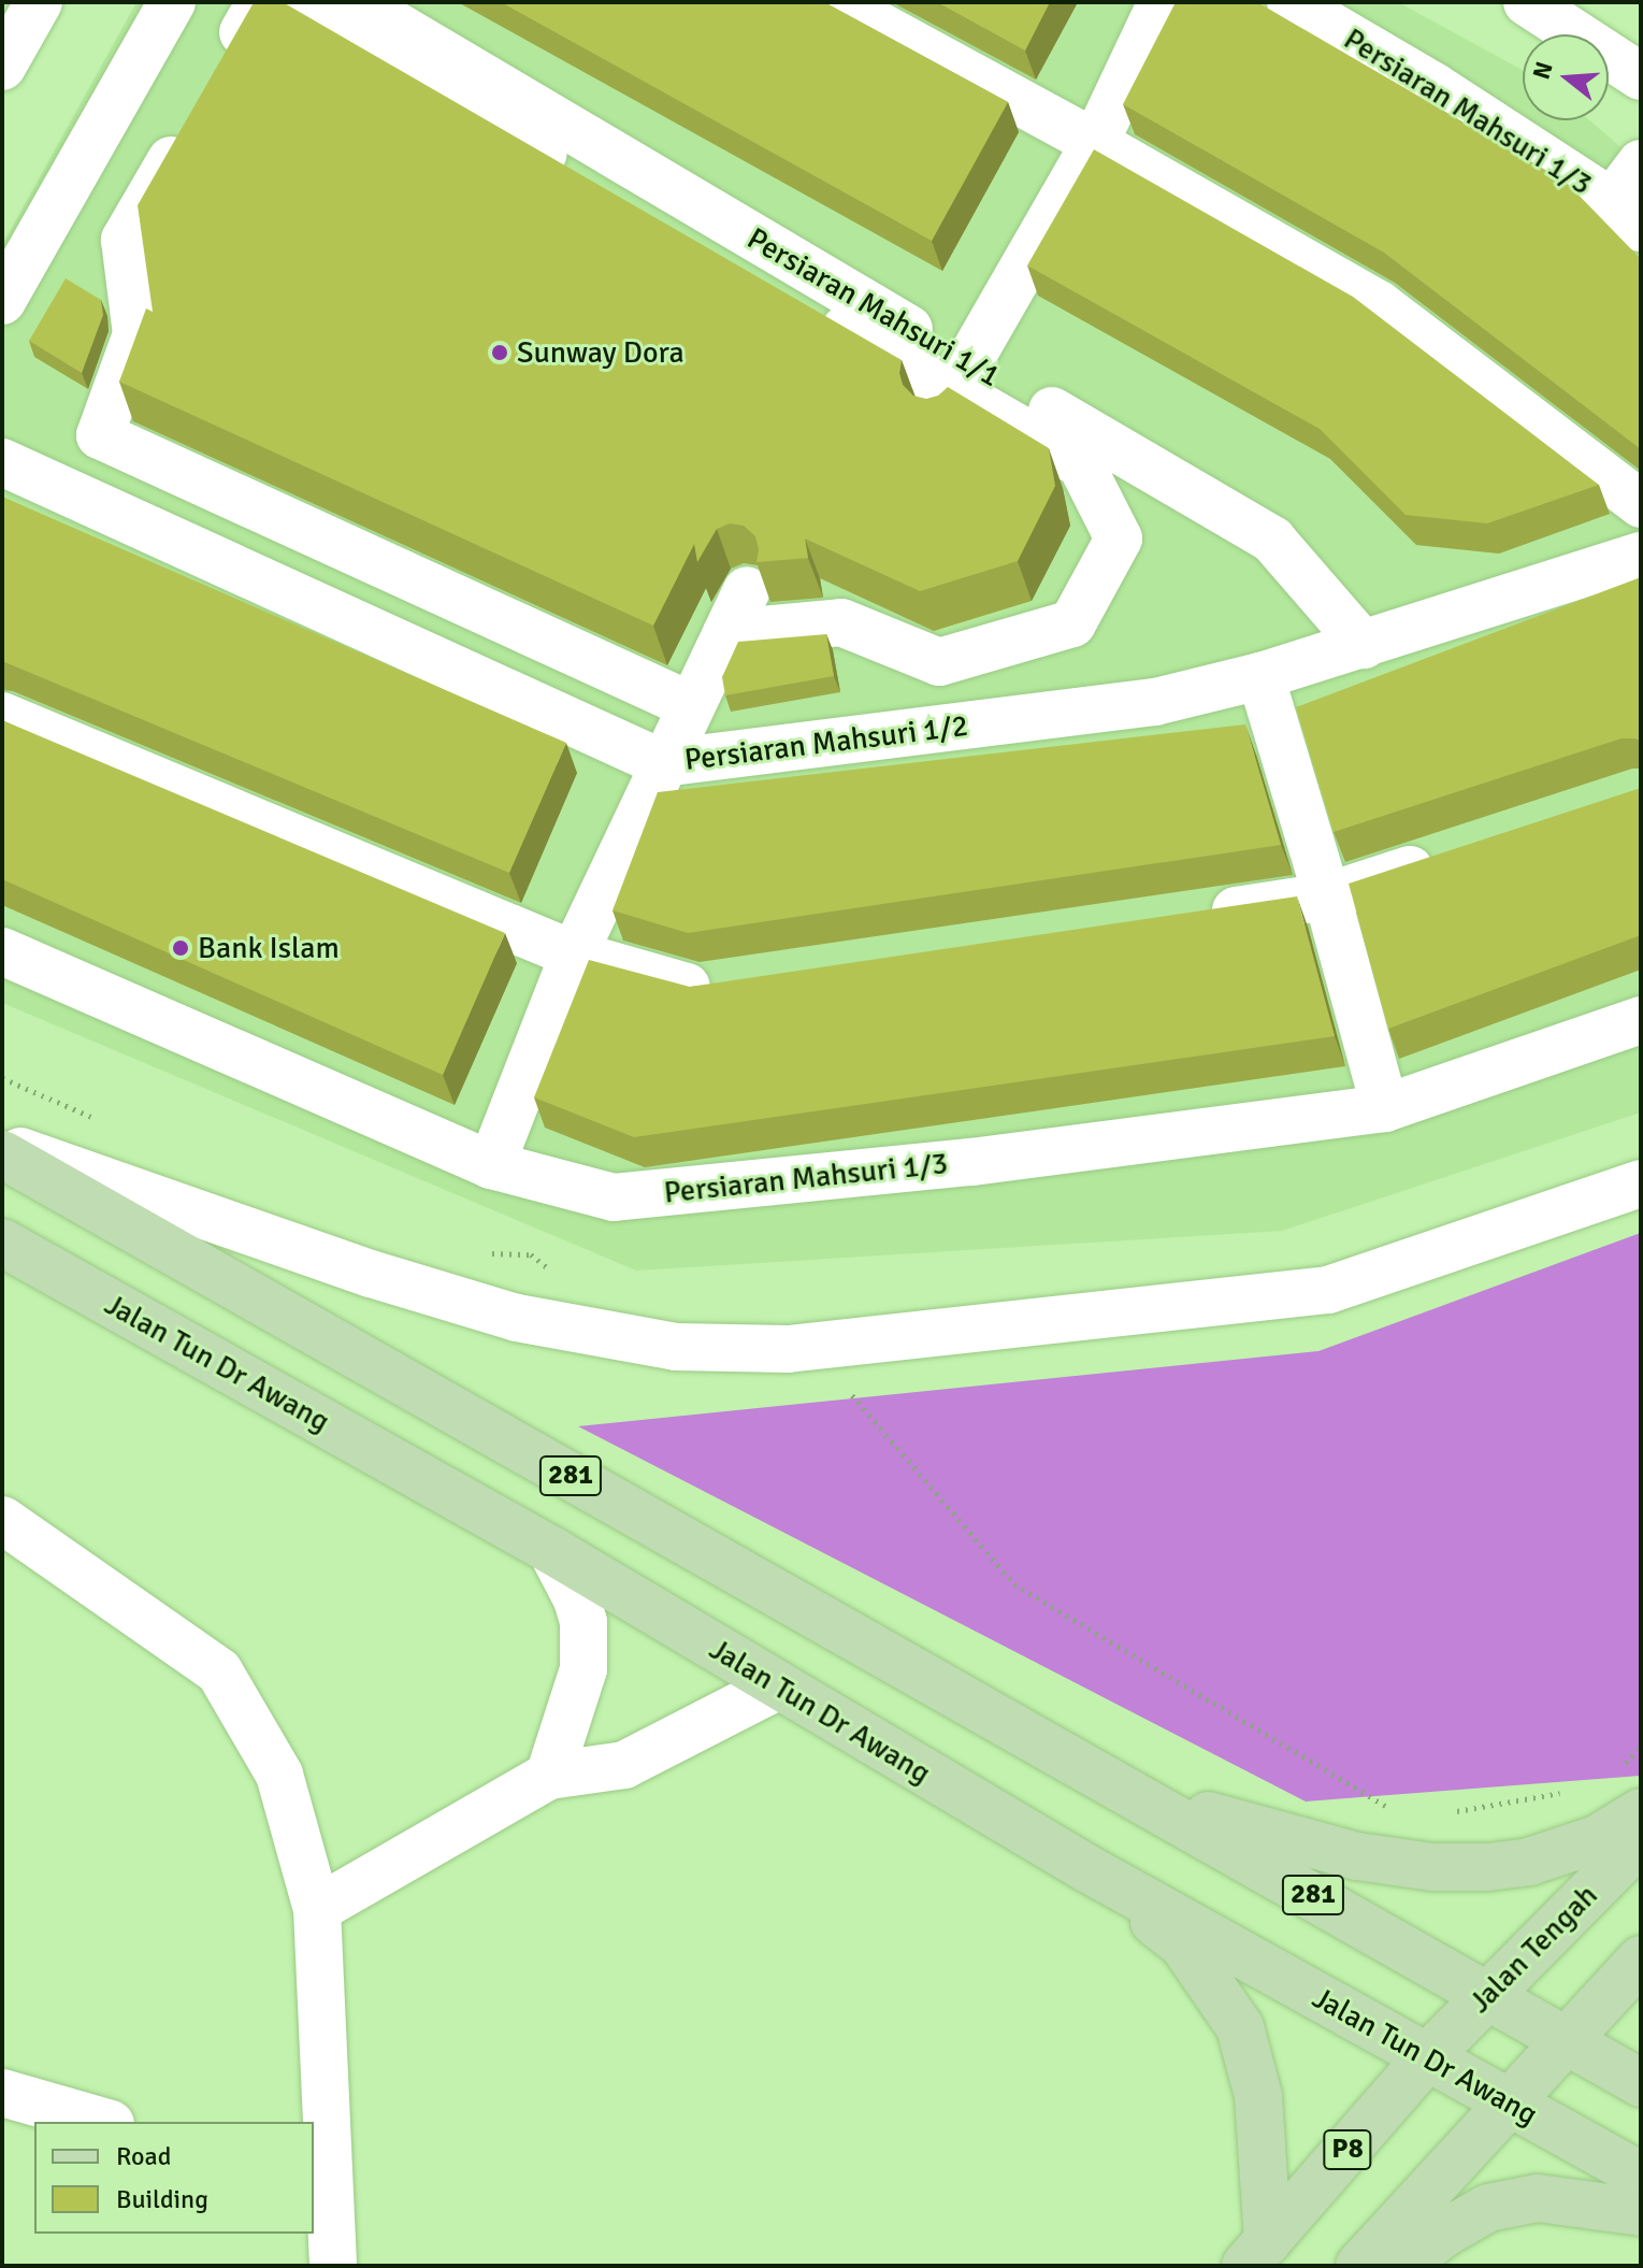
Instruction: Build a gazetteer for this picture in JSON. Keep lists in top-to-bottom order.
{
  "streets": {
    "main road": [
      "Jalan Tun Dr Awang",
      "281",
      "Jalan Tengah",
      "P8"
    ],
    "street": ["Persiaran Mahsuri 1/3", "Persiaran Mahsuri 1/1", "Persiaran Mahsuri 1/2"]
  },
  "crossings": [
    ["Persiaran Mahsuri 1/1", "Persiaran Mahsuri 1/2"],
    ["Jalan Tun Dr Awang", "Jalan Tengah"],
    ["Jalan Tun Dr Awang", "P8"],
    ["281", "Jalan Tengah"],
    ["Jalan Tengah", "P8"]
  ],
  "places": ["Sunway Dora", "Bank Islam"],
  "legend": ["Road", "Building"],
  "north": "left"
}
